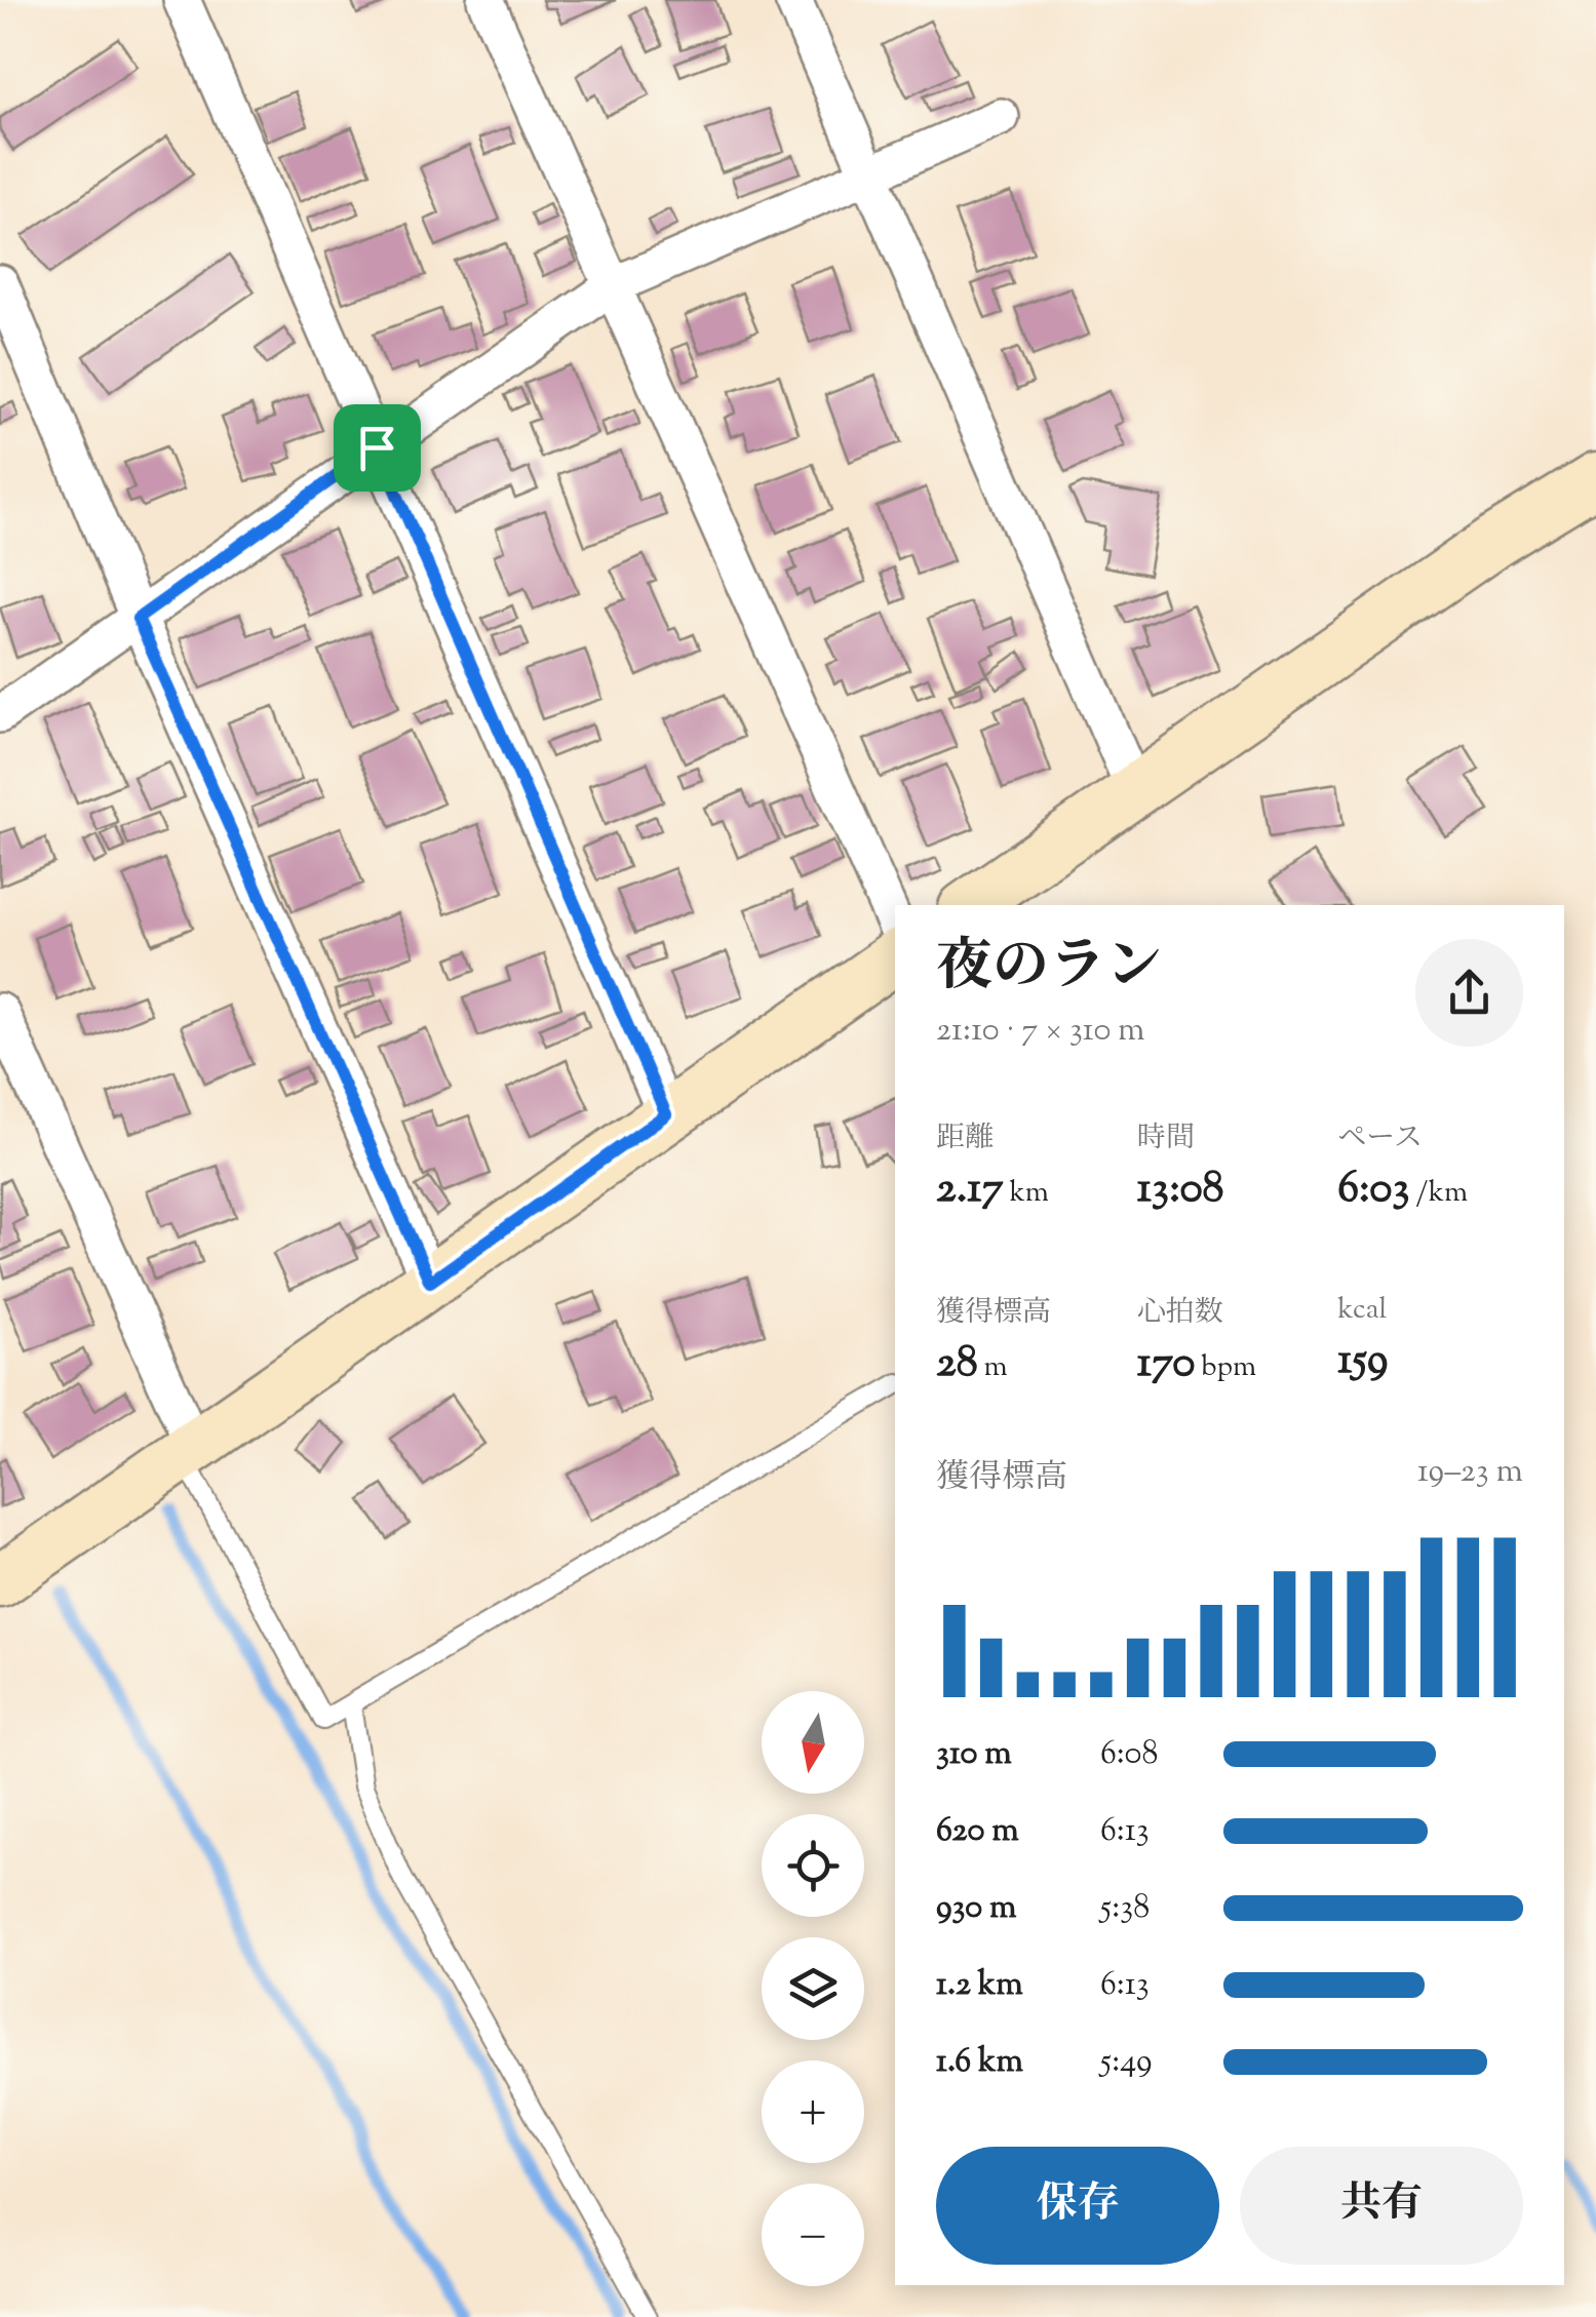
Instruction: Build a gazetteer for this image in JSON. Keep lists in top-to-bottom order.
{
  "north": "bottom",
  "page": {
    "heading": ["夜のラン", "21:10 · 7 × 310 m"],
    "stats": [
      ["距離", "2.17 km"],
      ["時間", "13:08"],
      ["ペース", "6:03 /km"],
      ["獲得標高", "28 m"],
      ["心拍数", "170 bpm"],
      ["kcal", "159"]
    ],
    "chart": ["獲得標高", "19–23 m"],
    "map_buttons": ["+", "−"],
    "list": [
      {
        "name": "310 m",
        "note": "6:08"
      },
      {
        "name": "620 m",
        "note": "6:13"
      },
      {
        "name": "930 m",
        "note": "5:38"
      },
      {
        "name": "1.2 km",
        "note": "6:13"
      },
      {
        "name": "1.6 km",
        "note": "5:49"
      }
    ],
    "buttons": ["保存", "共有"]
  }
}
